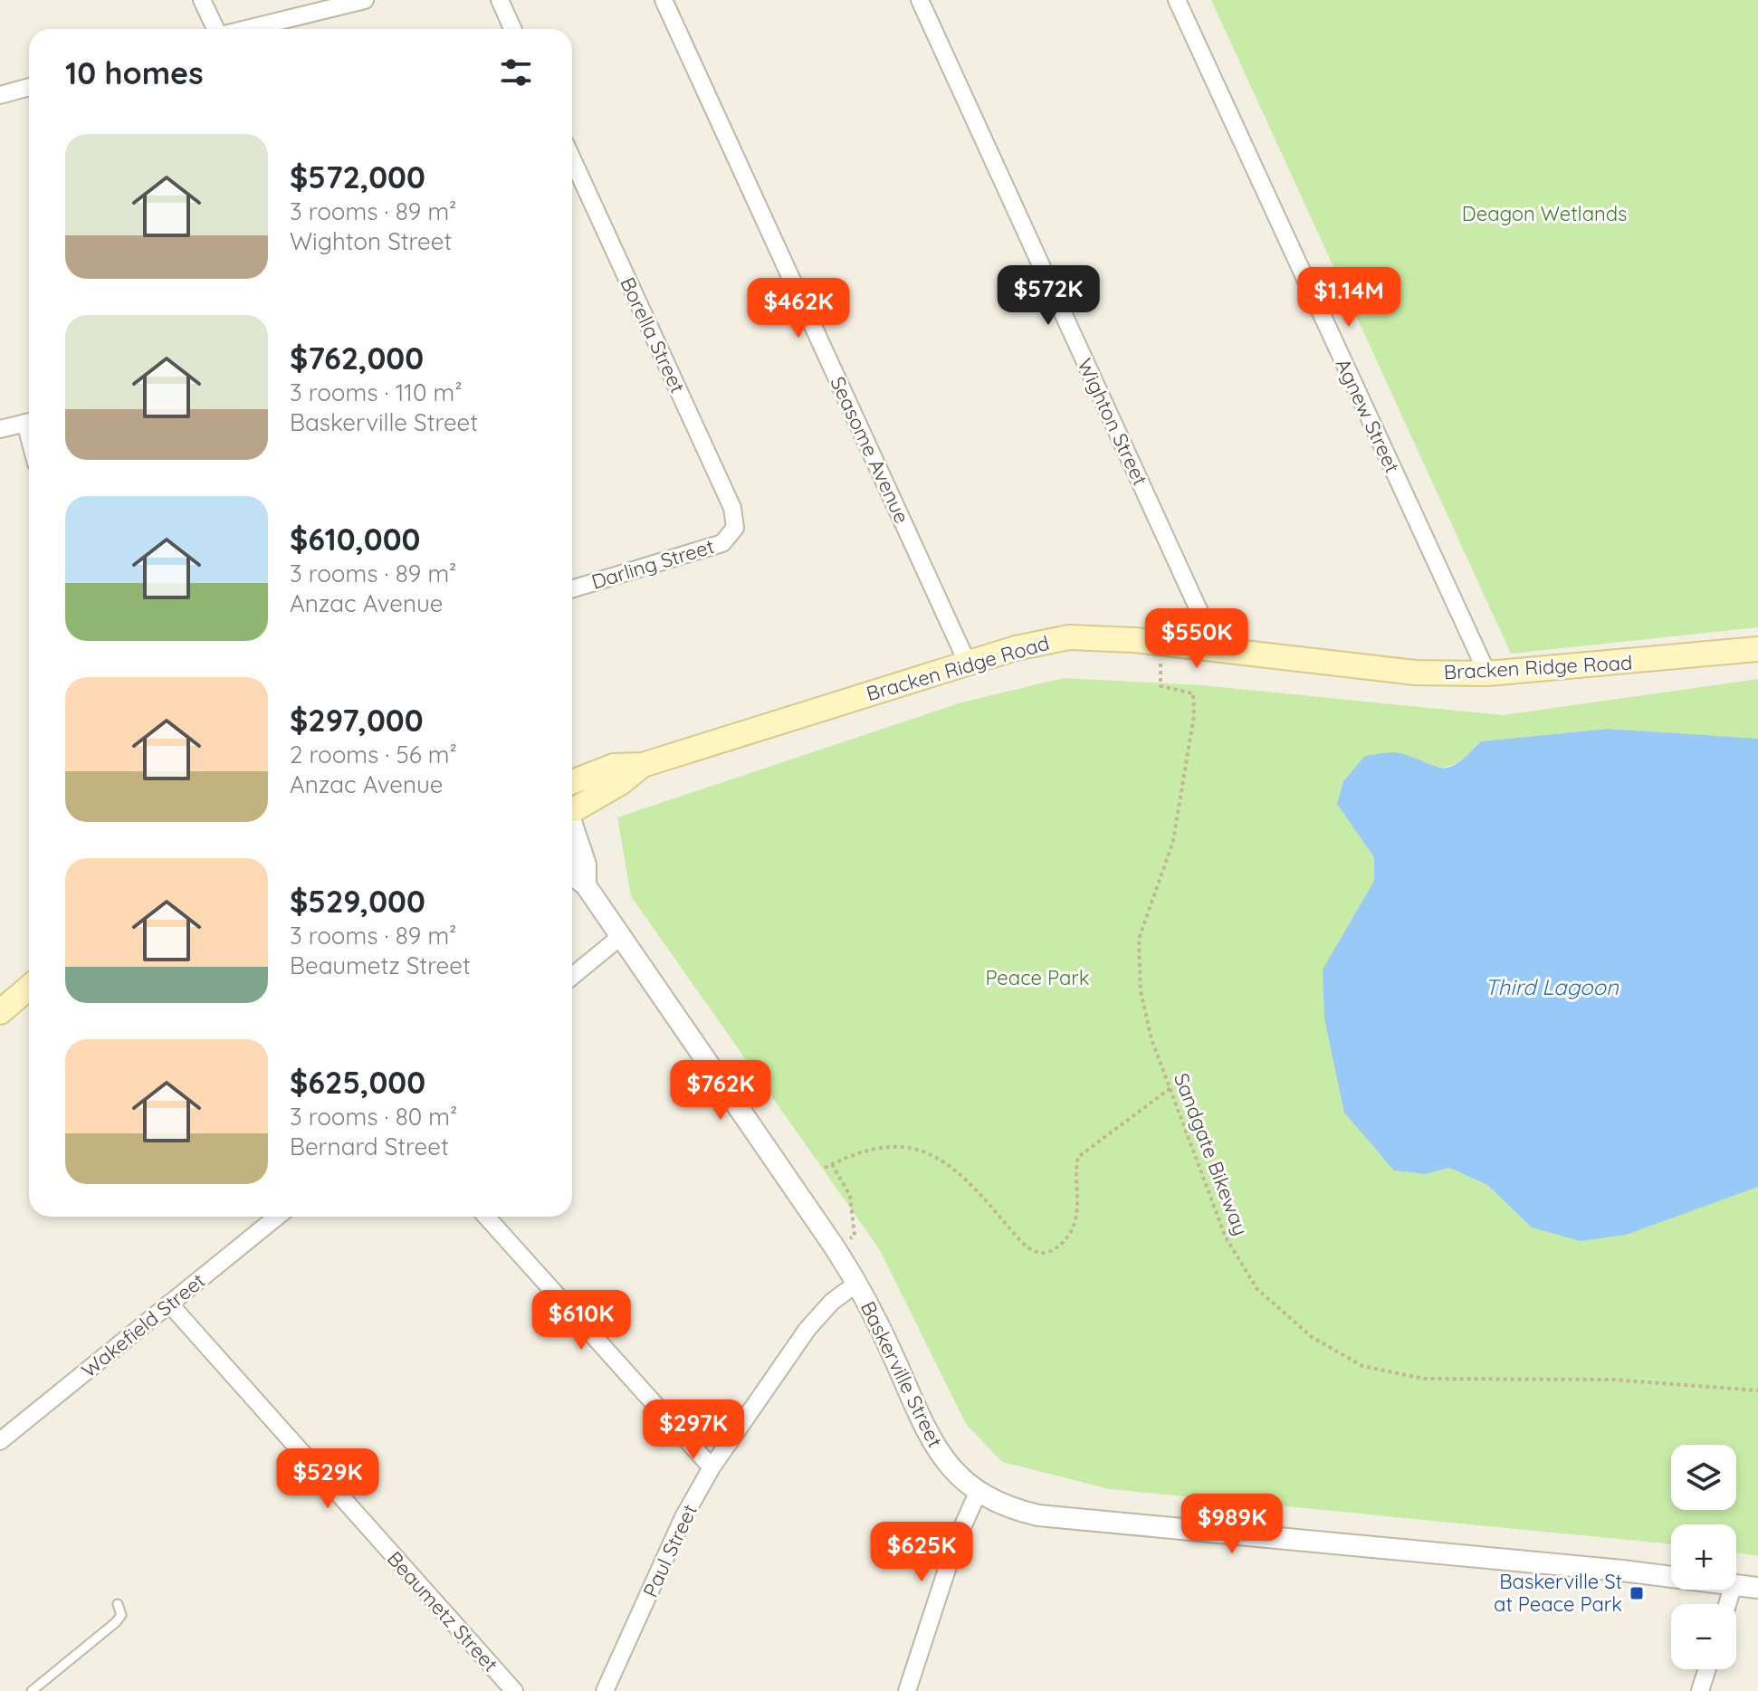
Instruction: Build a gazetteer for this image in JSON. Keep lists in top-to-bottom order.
{
  "streets": {
    "main road": ["Bracken Ridge Road"],
    "street": [
      "Borella Street",
      "Agnew Street",
      "Wighton Street",
      "Seasome Avenue",
      "Darling Street",
      "Wakefield Street",
      "Baskerville Street",
      "Paul Street",
      "Beaumetz Street"
    ],
    "path": ["Sandgate Bikeway"]
  },
  "crossings": [
    ["Borella Street", "Darling Street"],
    ["Agnew Street", "Bracken Ridge Road"],
    ["Wighton Street", "Bracken Ridge Road"],
    ["Seasome Avenue", "Bracken Ridge Road"],
    ["Wakefield Street", "Beaumetz Street"],
    ["Baskerville Street", "Paul Street"]
  ],
  "water": ["Third Lagoon"],
  "parks": ["Deagon Wetlands", "Peace Park"],
  "places": {
    "transit": ["Baskerville St at Peace Park"]
  },
  "page": {
    "heading": "10 homes",
    "list": [
      {
        "name": "$572,000",
        "note": "3 rooms · 89 m² · Wighton Street"
      },
      {
        "name": "$762,000",
        "note": "3 rooms · 110 m² · Baskerville Street"
      },
      {
        "name": "$610,000",
        "note": "3 rooms · 89 m² · Anzac Avenue"
      },
      {
        "name": "$297,000",
        "note": "2 rooms · 56 m² · Anzac Avenue"
      },
      {
        "name": "$529,000",
        "note": "3 rooms · 89 m² · Beaumetz Street"
      },
      {
        "name": "$625,000",
        "note": "3 rooms · 80 m² · Bernard Street"
      }
    ],
    "price": [
      "$572K",
      "$1.14M",
      "$462K",
      "$550K",
      "$762K",
      "$610K",
      "$297K",
      "$529K",
      "$989K",
      "$625K"
    ],
    "map_buttons": ["+", "−"]
  }
}
